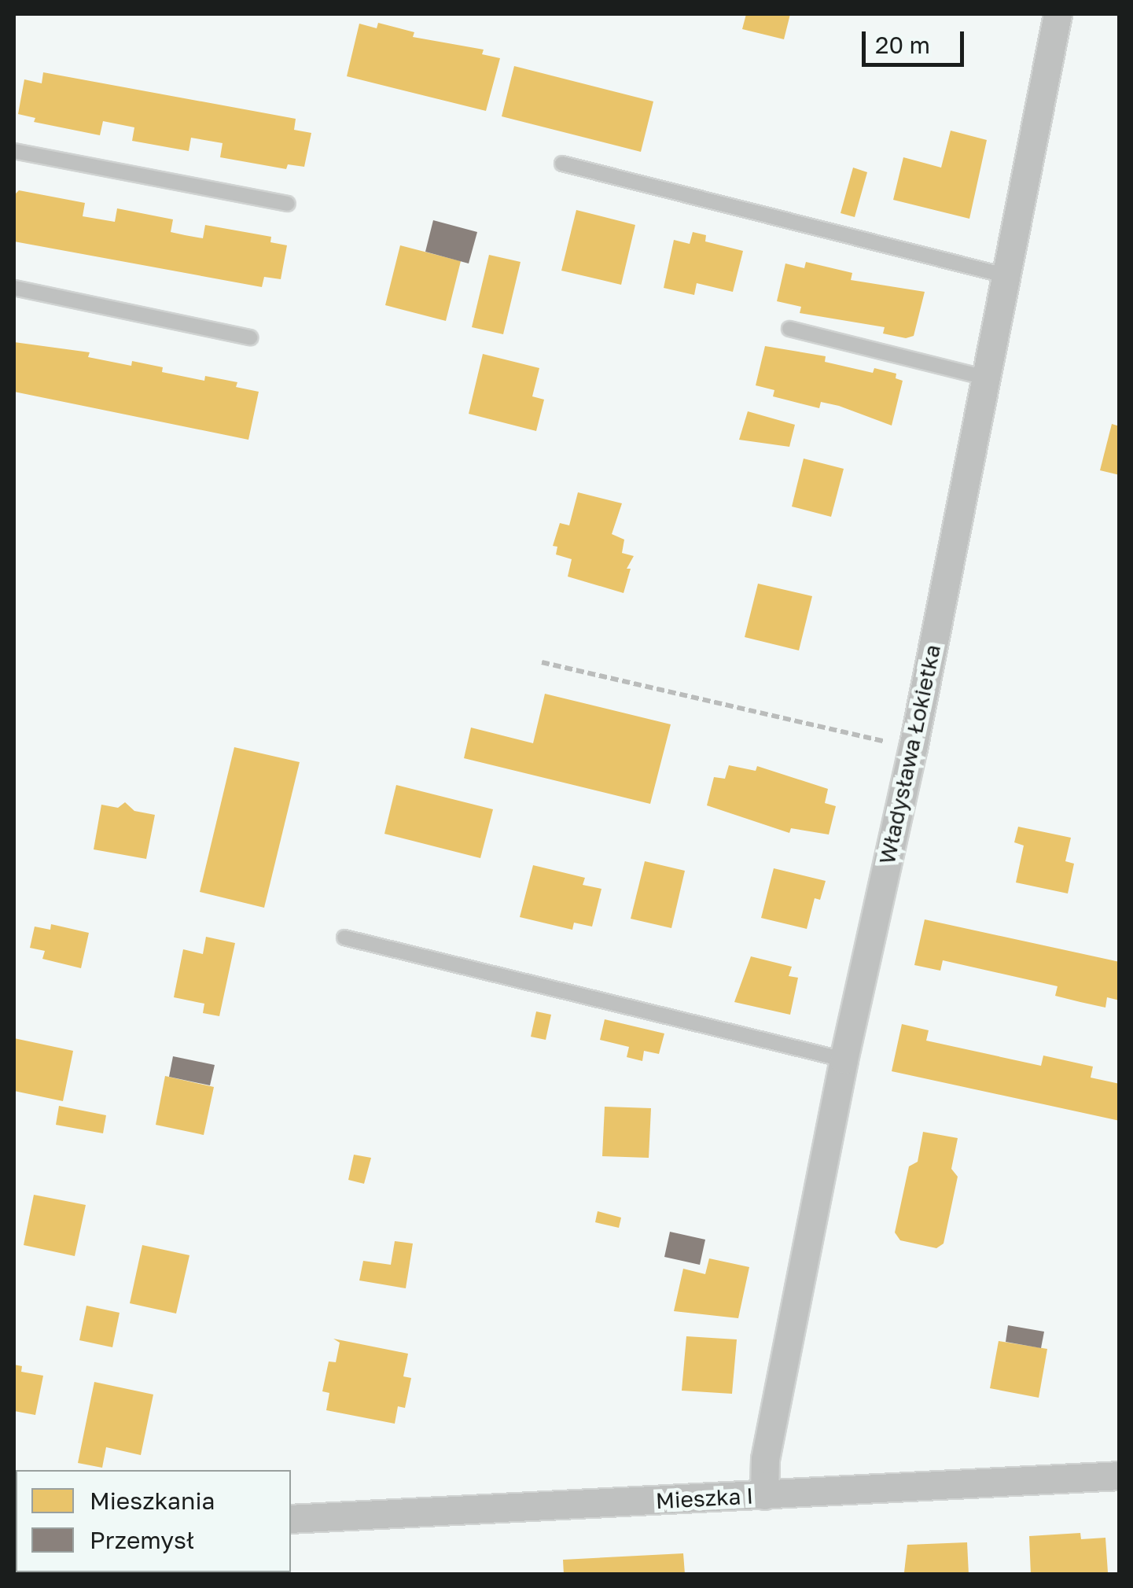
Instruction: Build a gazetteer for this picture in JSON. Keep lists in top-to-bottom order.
{
  "streets": {
    "street": ["Władysława Łokietka", "Mieszka I"]
  },
  "crossings": [
    ["Władysława Łokietka", "Mieszka I"]
  ],
  "legend": ["Mieszkania", "Przemysł"],
  "scale_bar": "20 m"
}
